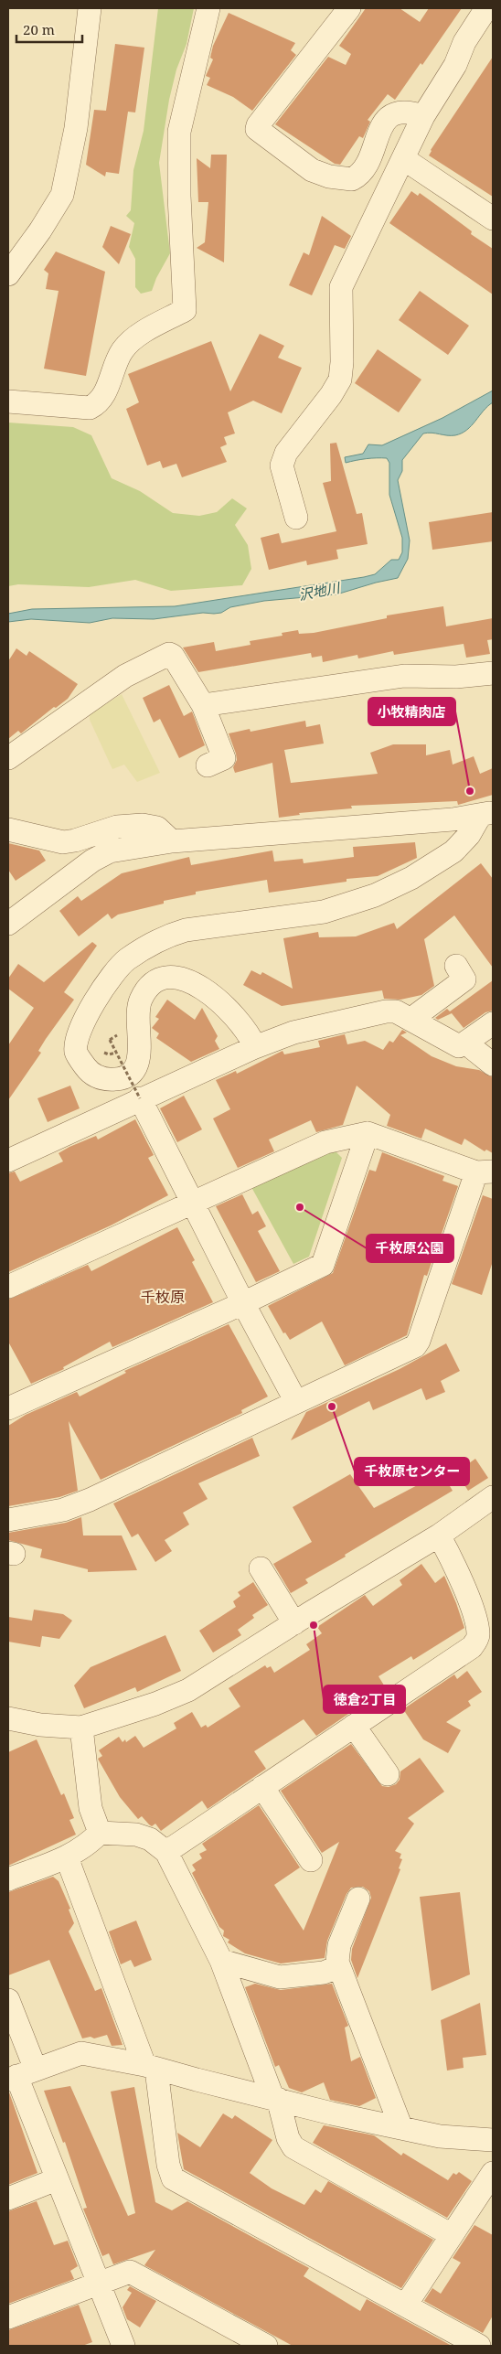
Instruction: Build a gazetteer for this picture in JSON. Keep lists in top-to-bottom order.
{
  "districts": ["千枚原"],
  "water": ["沢地川"],
  "places": [
    "小牧精肉店",
    "千枚原公園",
    "千枚原センター",
    "徳倉2丁目"
  ],
  "scale_bar": "20 m"
}
